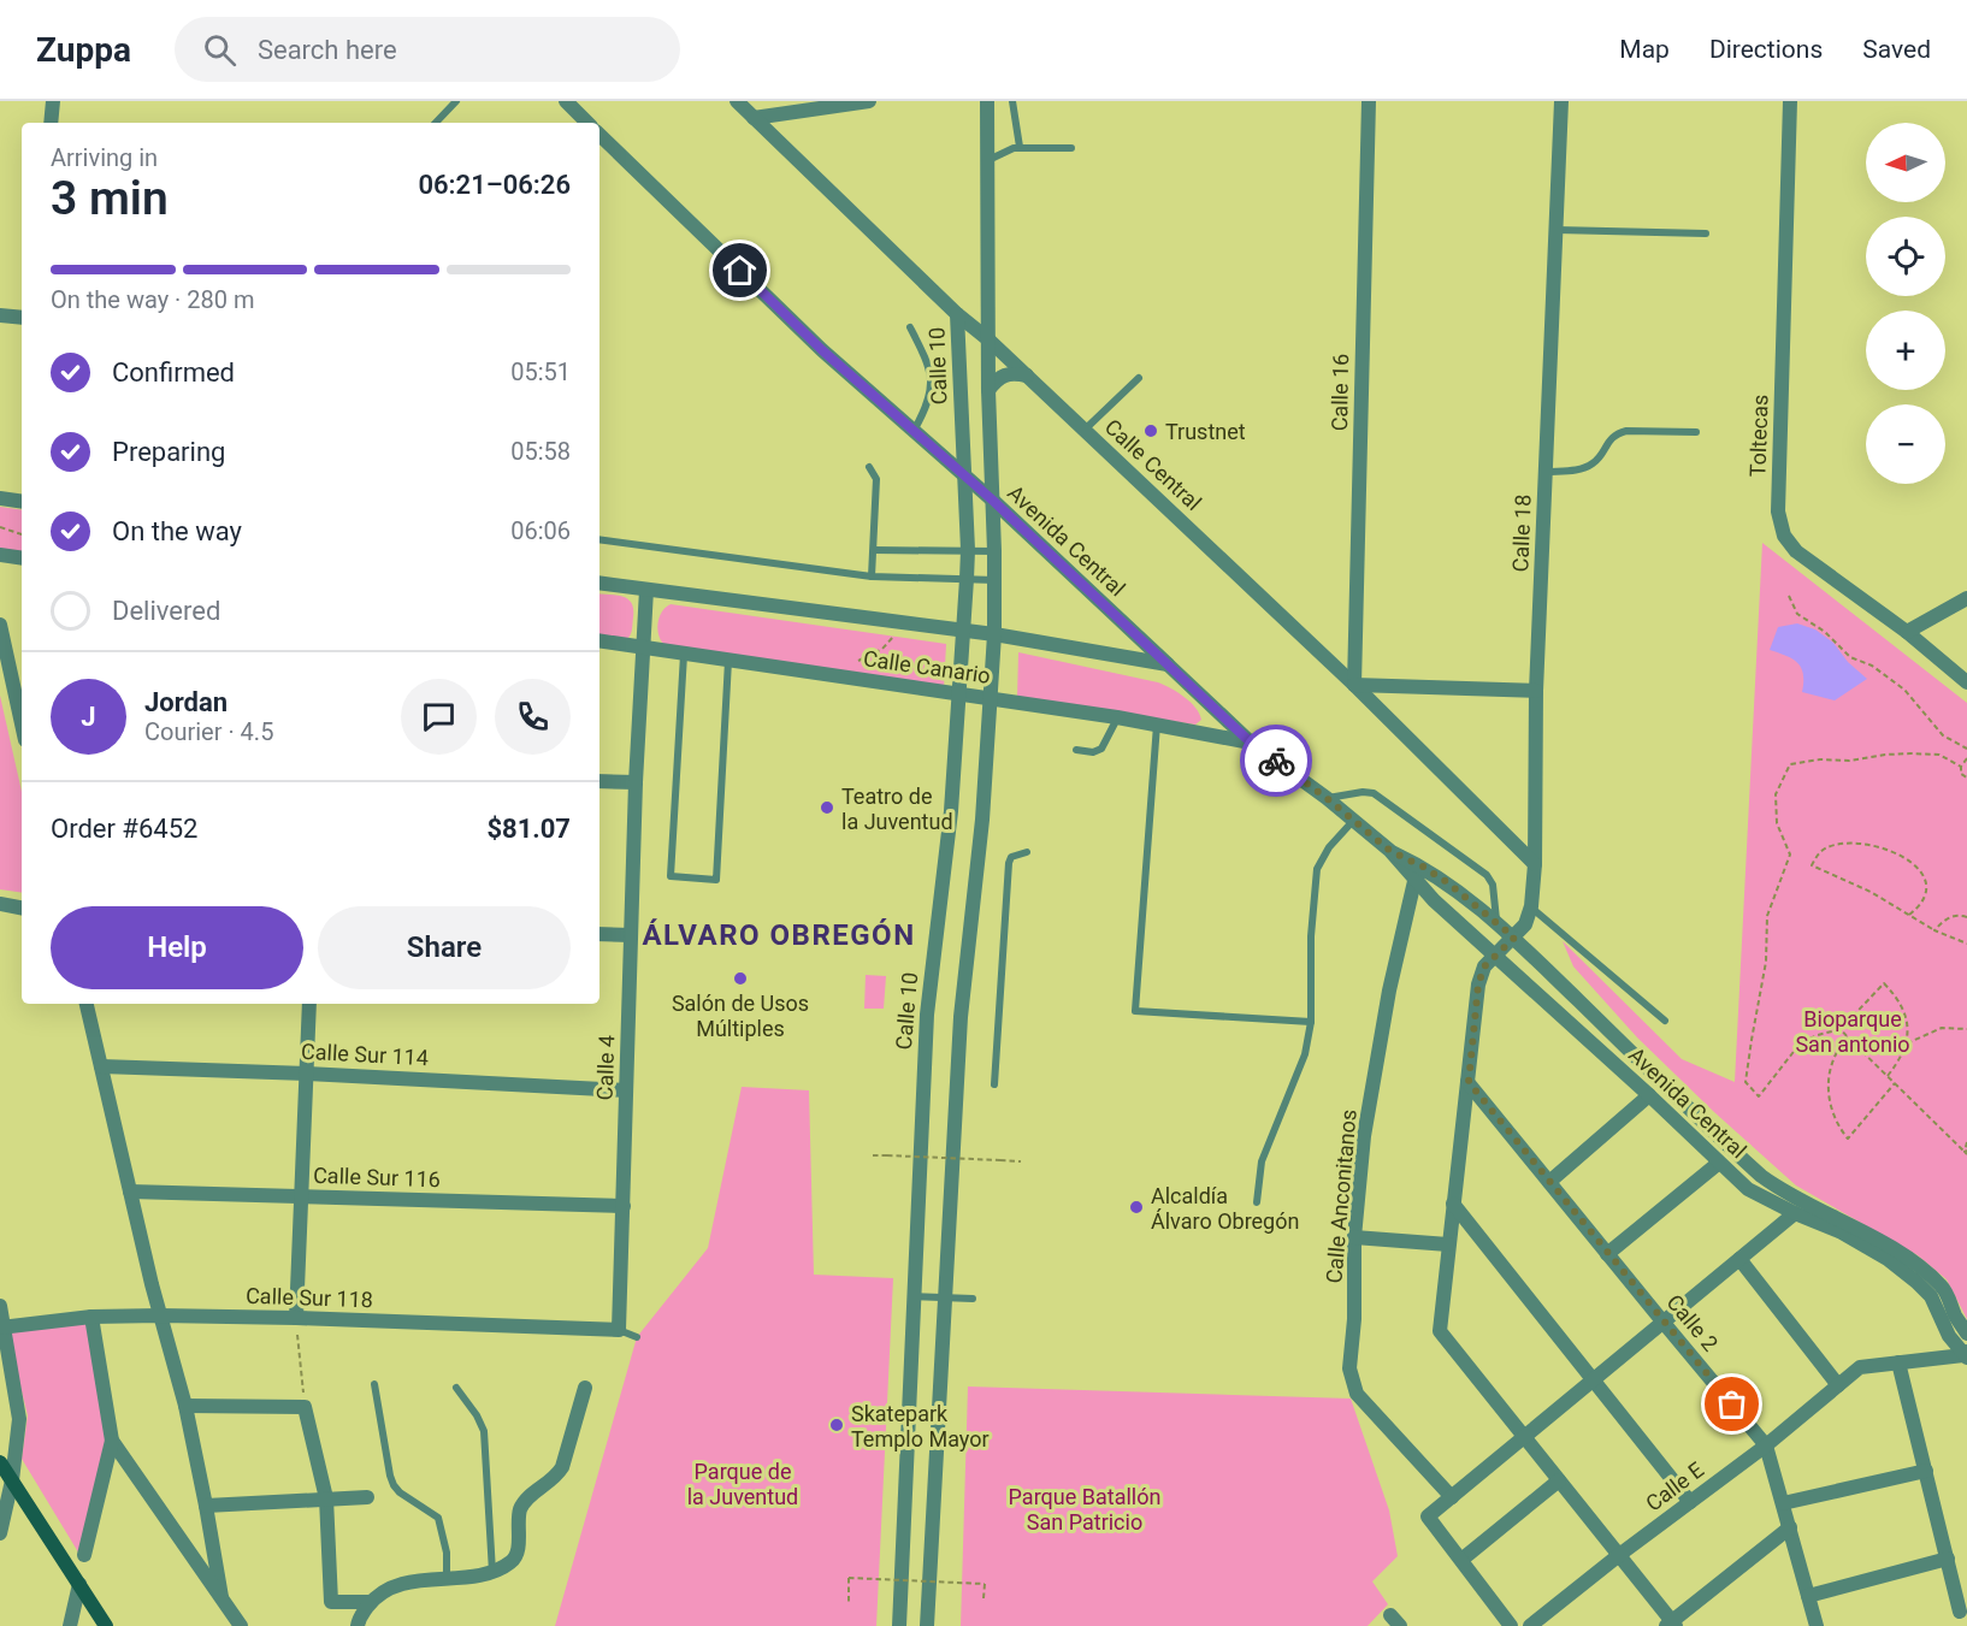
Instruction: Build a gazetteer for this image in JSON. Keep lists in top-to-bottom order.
{
  "streets": {
    "street": [
      "Calle 10",
      "Calle 16",
      "Toltecas",
      "Calle Central",
      "Calle 18",
      "Avenida Central",
      "Calle Canario",
      "Calle Sur 114",
      "Calle 4",
      "Calle Sur 116",
      "Calle Anconitanos",
      "Calle Sur 118",
      "Calle 2",
      "Calle E"
    ]
  },
  "crossings": [
    ["Calle 10", "Calle Central"],
    ["Calle 10", "Avenida Central"],
    ["Calle 10", "Calle Canario"],
    ["Calle 16", "Calle Central"],
    ["Calle Central", "Calle 18"],
    ["Calle 18", "Avenida Central"],
    ["Calle 18", "Calle 2"],
    ["Avenida Central", "Calle Canario"],
    ["Avenida Central", "Calle Anconitanos"],
    ["Avenida Central", "Calle E"],
    ["Calle Canario", "Calle 4"],
    ["Calle Sur 114", "Calle 4"],
    ["Calle 4", "Calle Sur 116"],
    ["Calle 4", "Calle Sur 118"],
    ["Calle 2", "Calle E"]
  ],
  "districts": ["ÁLVARO OBREGÓN"],
  "parks": ["Bioparque San antonio", "Parque de la Juventud", "Parque Batallón San Patricio"],
  "places": [
    "Trustnet",
    "Teatro de la Juventud",
    "Salón de Usos Múltiples",
    "Alcaldía Álvaro Obregón",
    "Skatepark Templo Mayor"
  ],
  "north": "left",
  "page": {
    "header": "Zuppa",
    "search": "Search here",
    "nav": ["Map", "Directions", "Saved"],
    "map_buttons": ["+", "−"],
    "heading": ["3 min", "Arriving in", "06:21–06:26"],
    "panel": [
      "Jordan",
      "Courier · 4.5",
      "Order #6452",
      "$81.07"
    ],
    "bar": "On the way · 280 m",
    "list": [
      ["Confirmed", "05:51"],
      ["Preparing", "05:58"],
      ["On the way", "06:06"],
      "Delivered"
    ],
    "round": "J",
    "buttons": ["Help", "Share"]
  }
}
